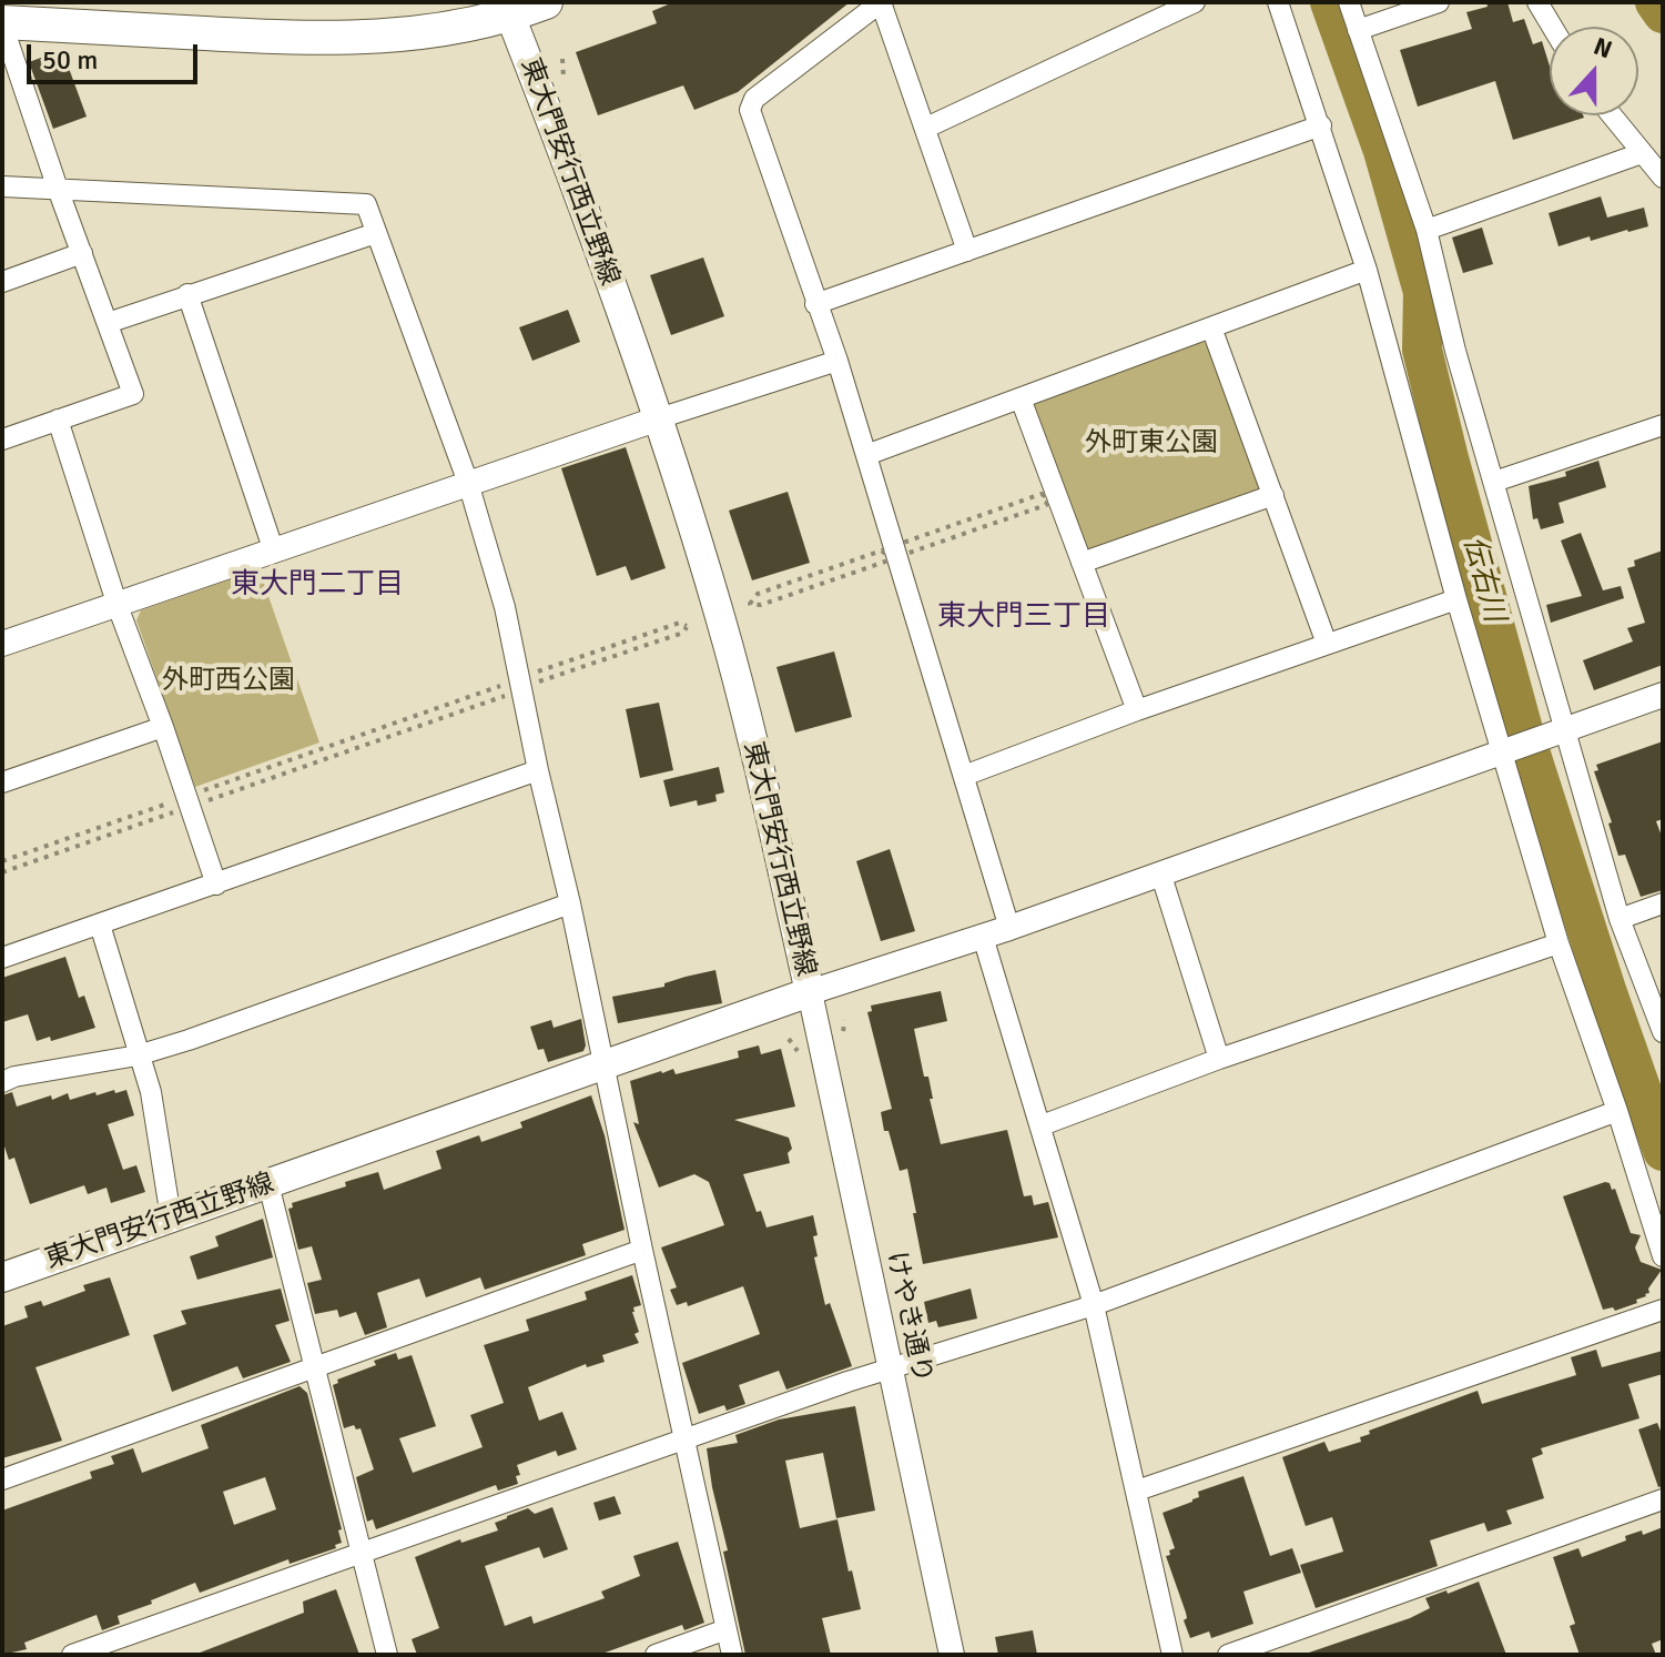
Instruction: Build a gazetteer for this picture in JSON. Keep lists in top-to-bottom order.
{
  "streets": {
    "main road": ["東大門安行西立野線"],
    "street": ["けやき通り"]
  },
  "crossings": [
    ["東大門安行西立野線", "けやき通り"]
  ],
  "districts": ["東大門二丁目", "東大門三丁目"],
  "water": ["伝右川"],
  "parks": ["外町東公園", "外町西公園"],
  "scale_bar": "50 m",
  "north": "top"
}
